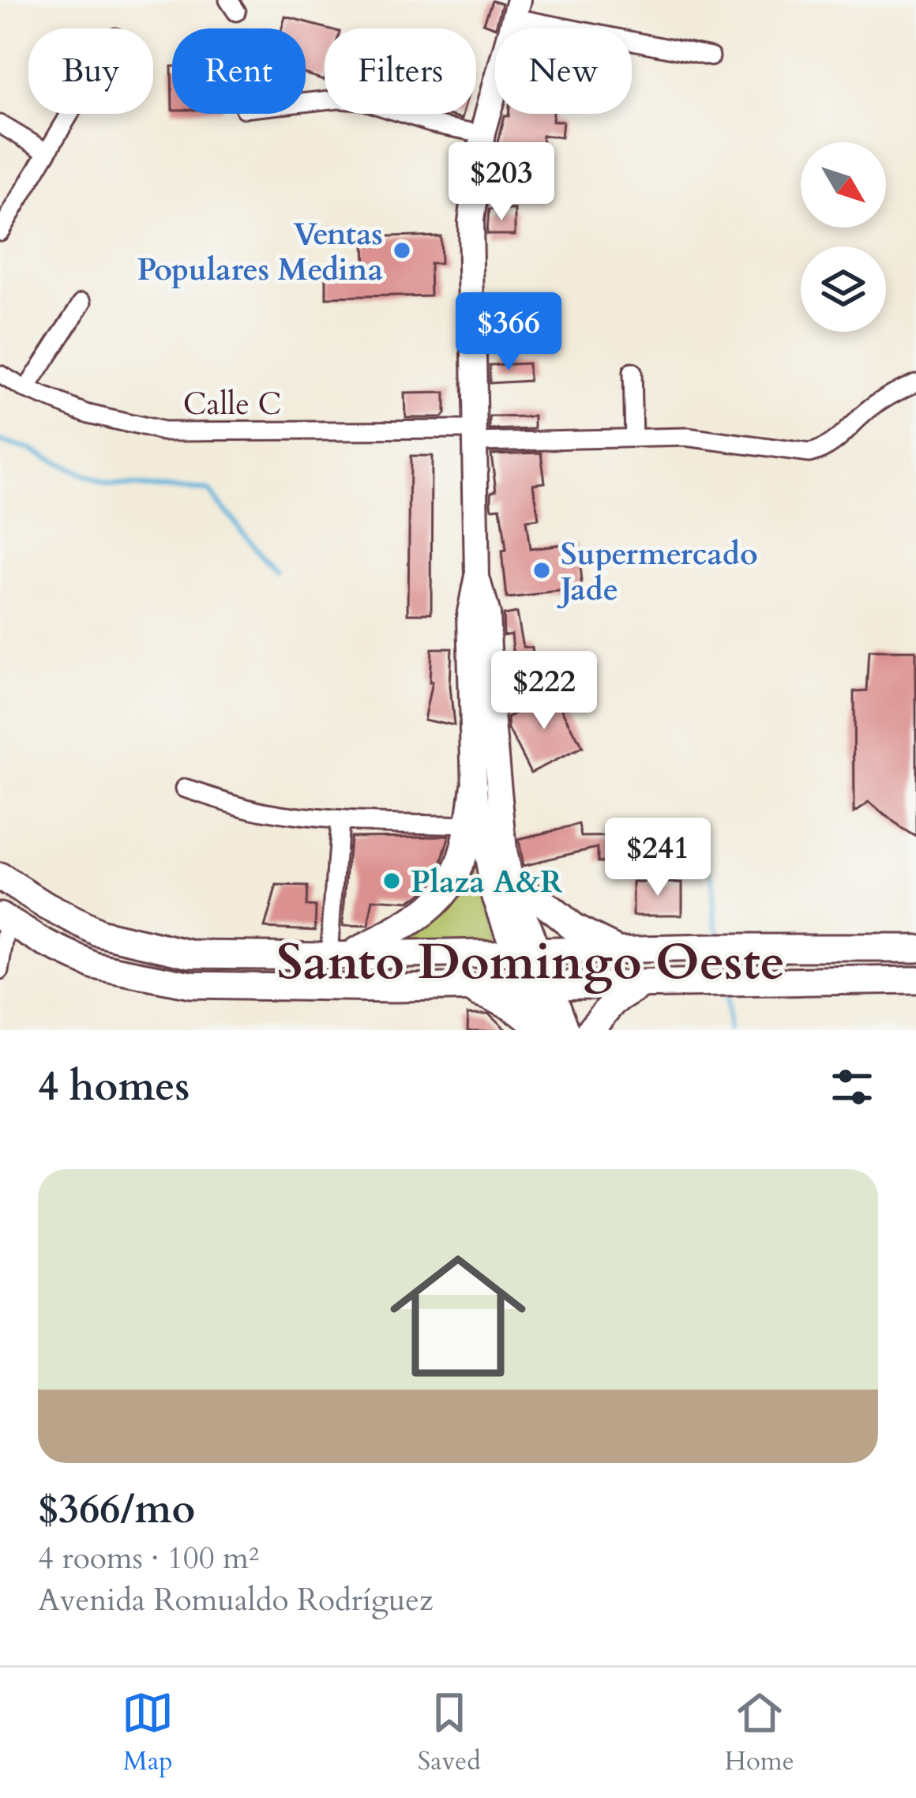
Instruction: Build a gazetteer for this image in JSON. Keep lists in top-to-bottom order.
{
  "streets": {
    "street": ["Calle C"]
  },
  "districts": ["Santo Domingo Oeste"],
  "places": ["Ventas Populares Medina", "Supermercado Jade", "Plaza A&R"],
  "north": "bottom right",
  "page": {
    "chip": [
      "Buy",
      "Rent",
      "Filters",
      "New"
    ],
    "price": [
      "$203",
      "$366",
      "$222",
      "$241"
    ],
    "heading": "4 homes",
    "list": [
      {
        "name": "$366/mo",
        "note": "4 rooms · 100 m² · Avenida Romualdo Rodríguez"
      }
    ],
    "tabs": ["Map", "Saved", "Home"]
  }
}
